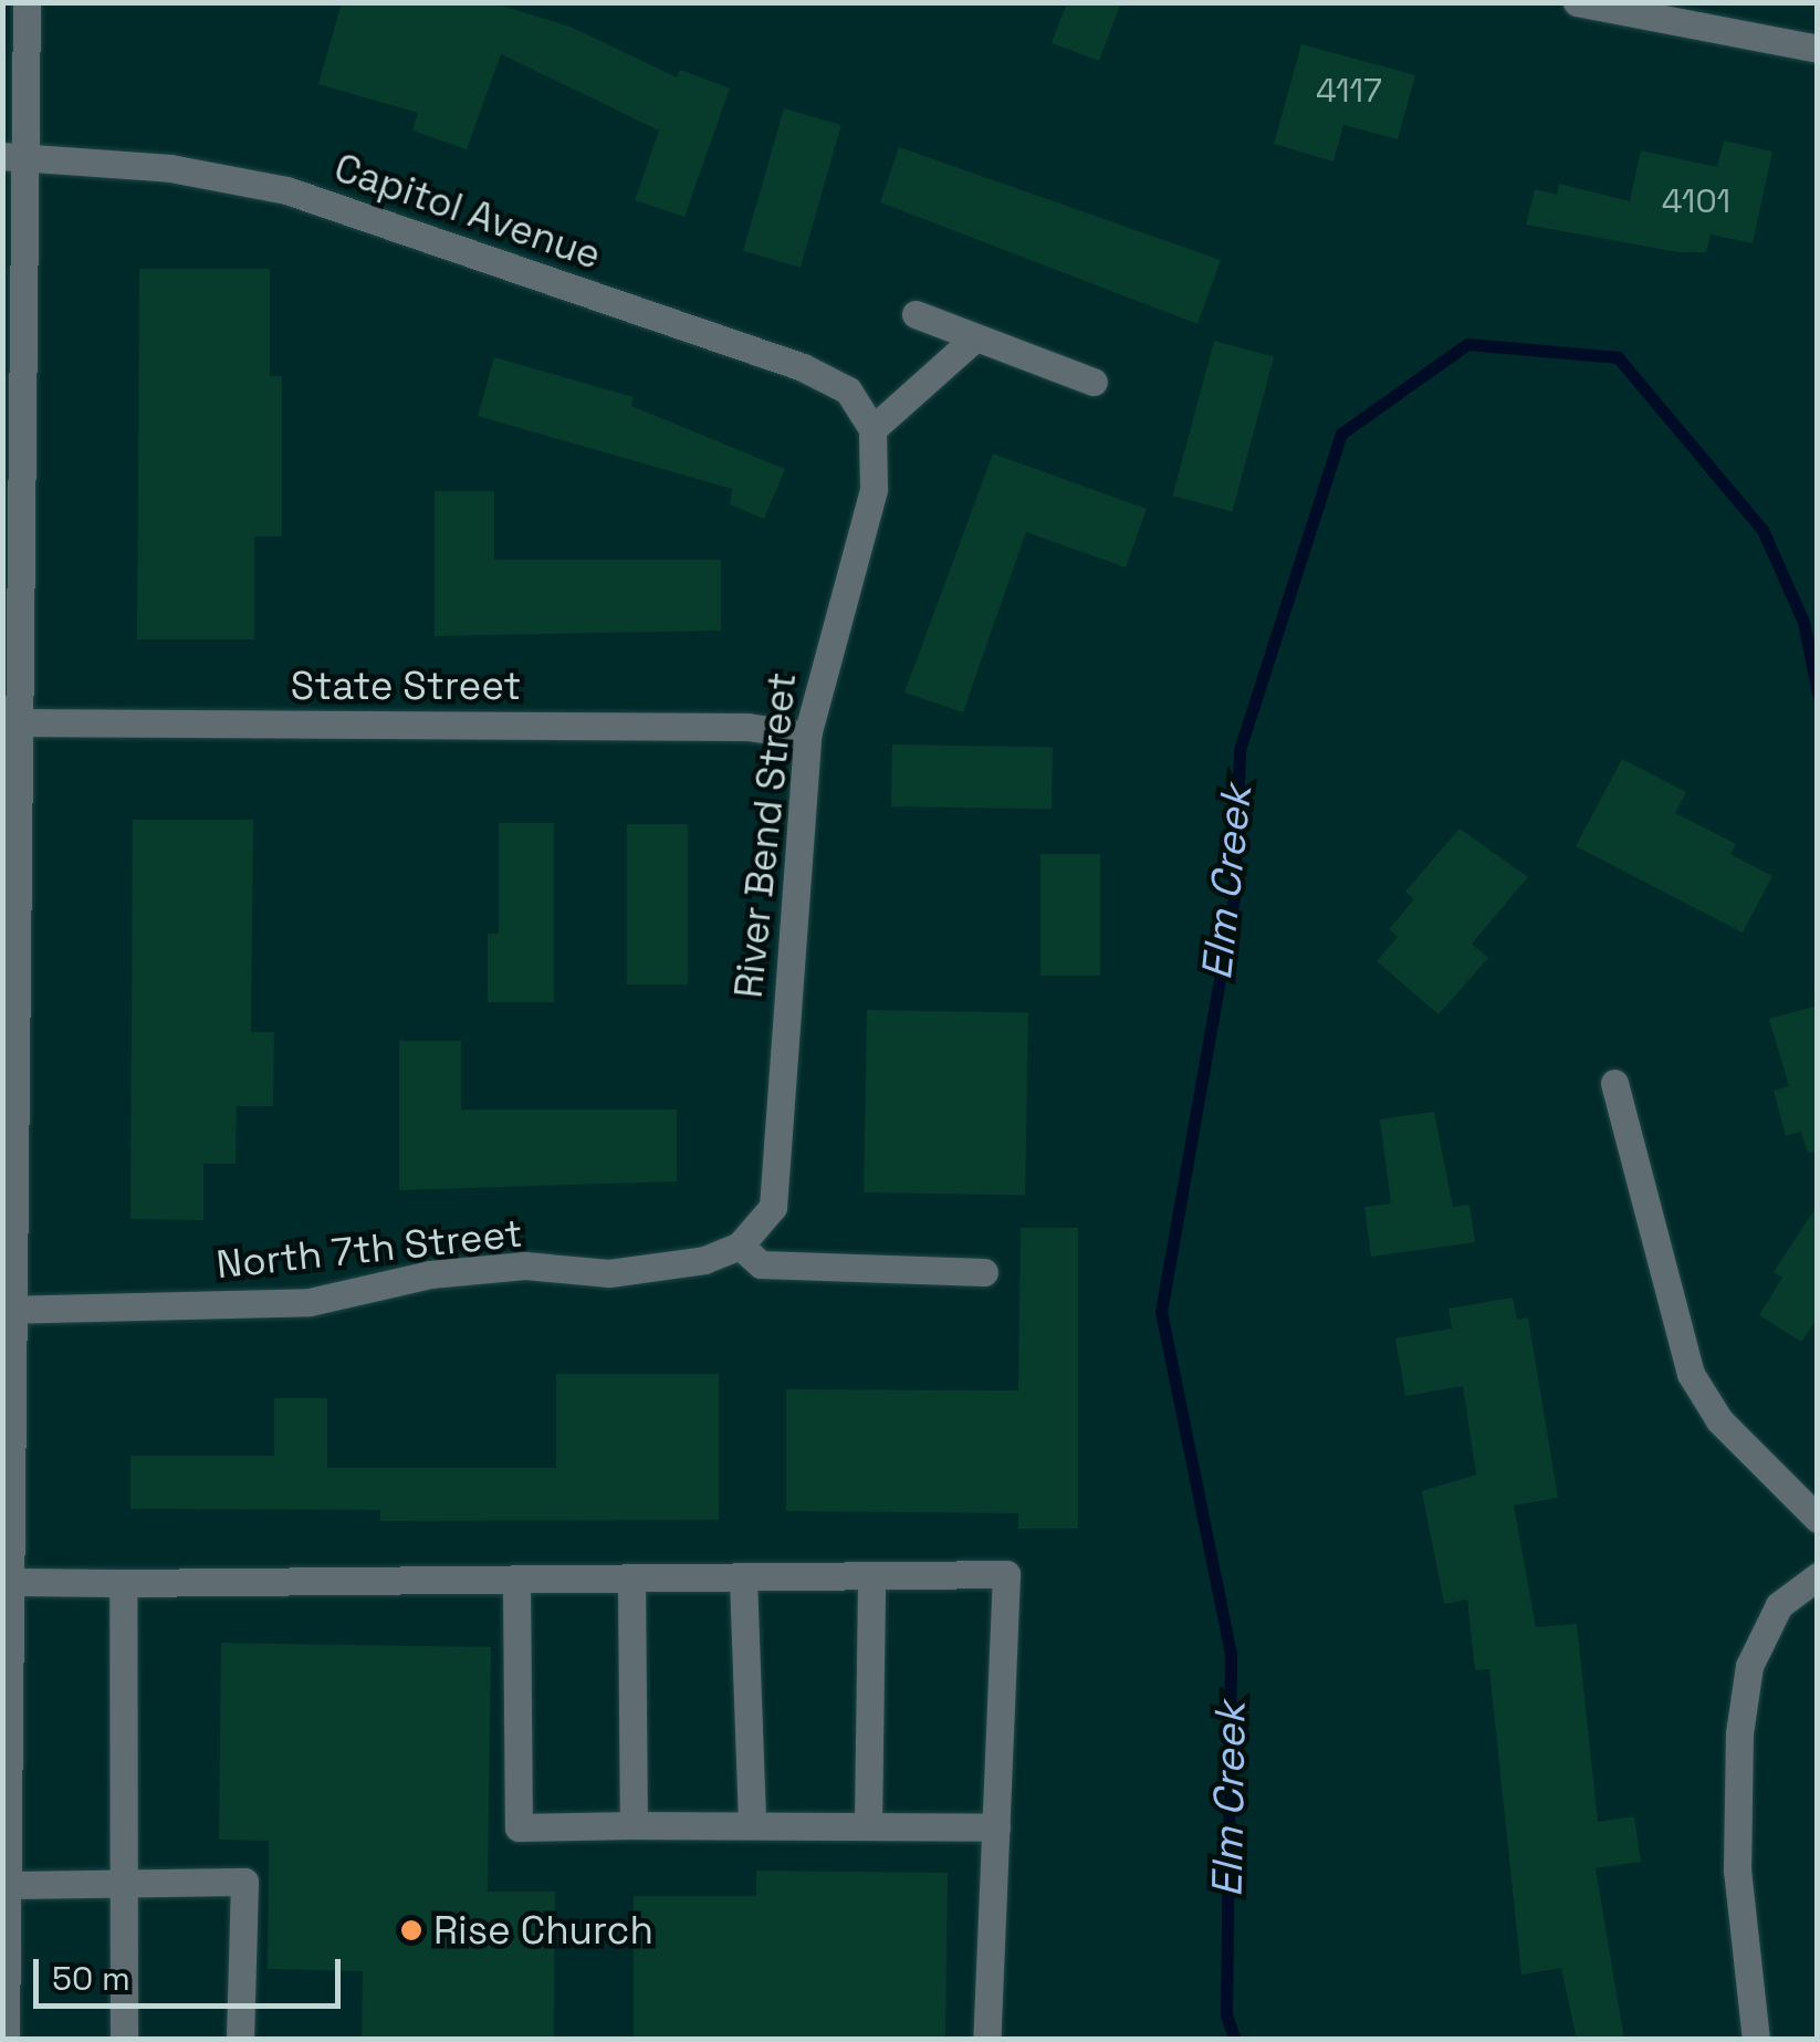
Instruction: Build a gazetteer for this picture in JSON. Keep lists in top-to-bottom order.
{
  "streets": {
    "street": [
      "Capitol Avenue",
      "State Street",
      "River Bend Street",
      "North 7th Street"
    ]
  },
  "crossings": [
    ["Capitol Avenue", "River Bend Street"],
    ["State Street", "River Bend Street"],
    ["River Bend Street", "North 7th Street"]
  ],
  "water": ["Elm Creek"],
  "places": ["Rise Church"],
  "house_numbers": ["4117", "4101"],
  "scale_bar": "50 m"
}
